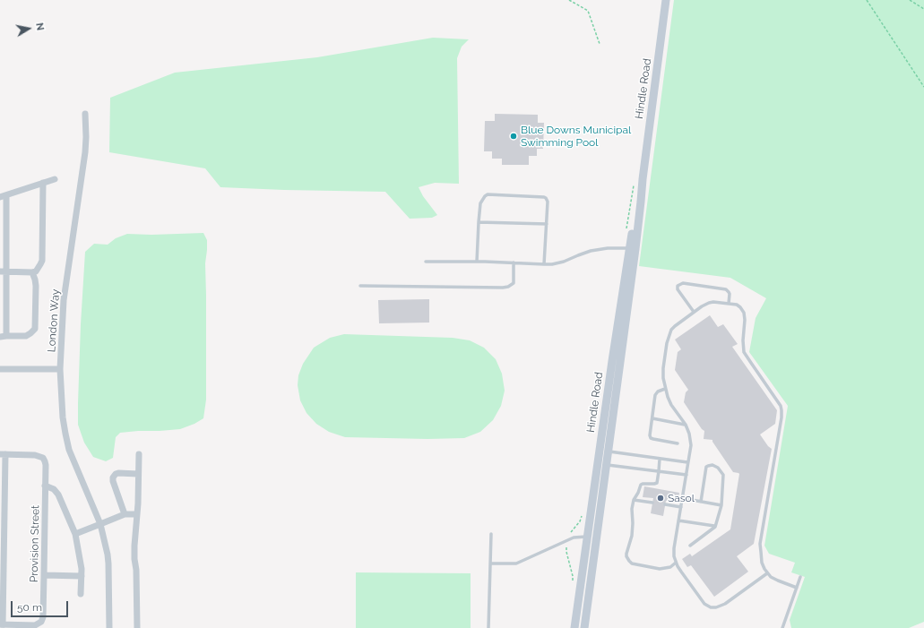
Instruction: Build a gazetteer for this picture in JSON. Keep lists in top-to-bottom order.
{
  "streets": {
    "main road": ["Hindle Road"],
    "street": ["London Way", "Provision Street"]
  },
  "places": ["Blue Downs Municipal Swimming Pool", "Sasol"],
  "scale_bar": "50 m",
  "north": "right"
}
